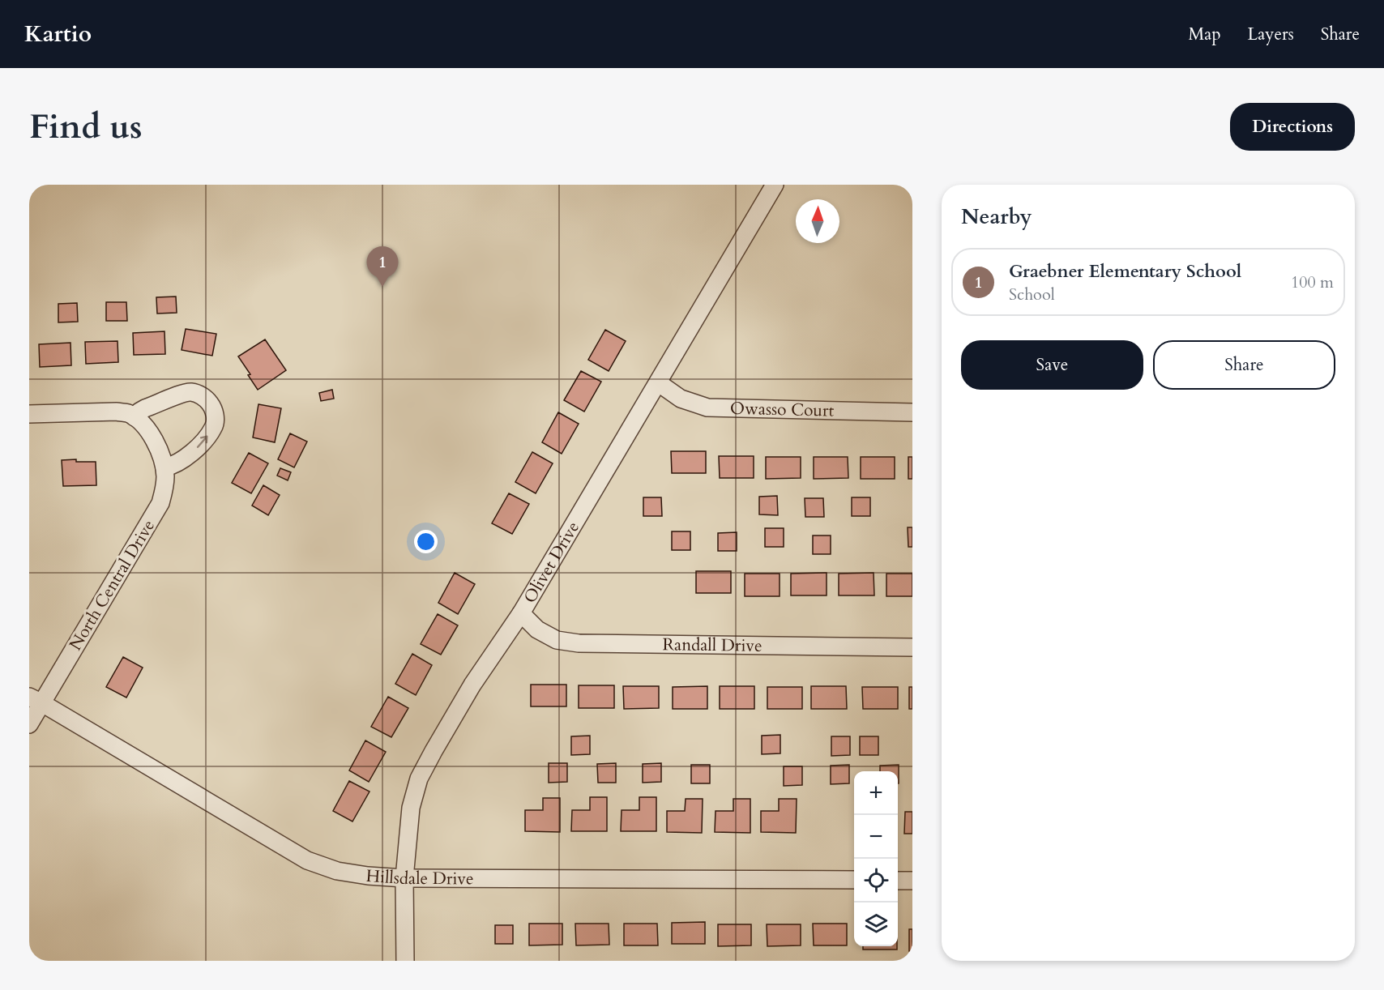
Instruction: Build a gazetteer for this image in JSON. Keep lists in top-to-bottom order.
{
  "streets": {
    "street": [
      "Owasso Court",
      "Olivet Drive",
      "North Central Drive",
      "Randall Drive",
      "Hillsdale Drive"
    ]
  },
  "crossings": [
    ["Owasso Court", "Olivet Drive"],
    ["Olivet Drive", "Randall Drive"],
    ["Olivet Drive", "Hillsdale Drive"],
    ["North Central Drive", "Hillsdale Drive"]
  ],
  "north": "top",
  "page": {
    "header": "Kartio",
    "nav": ["Map", "Layers", "Share"],
    "buttons": [
      "Directions",
      ["Save", "Share"]
    ],
    "title": "Find us",
    "heading": "Nearby",
    "pins": "1",
    "list": [
      {
        "mark": "1",
        "name": "Graebner Elementary School",
        "note": "School",
        "value": "100 m"
      }
    ],
    "map_buttons": ["+", "−"]
  }
}
